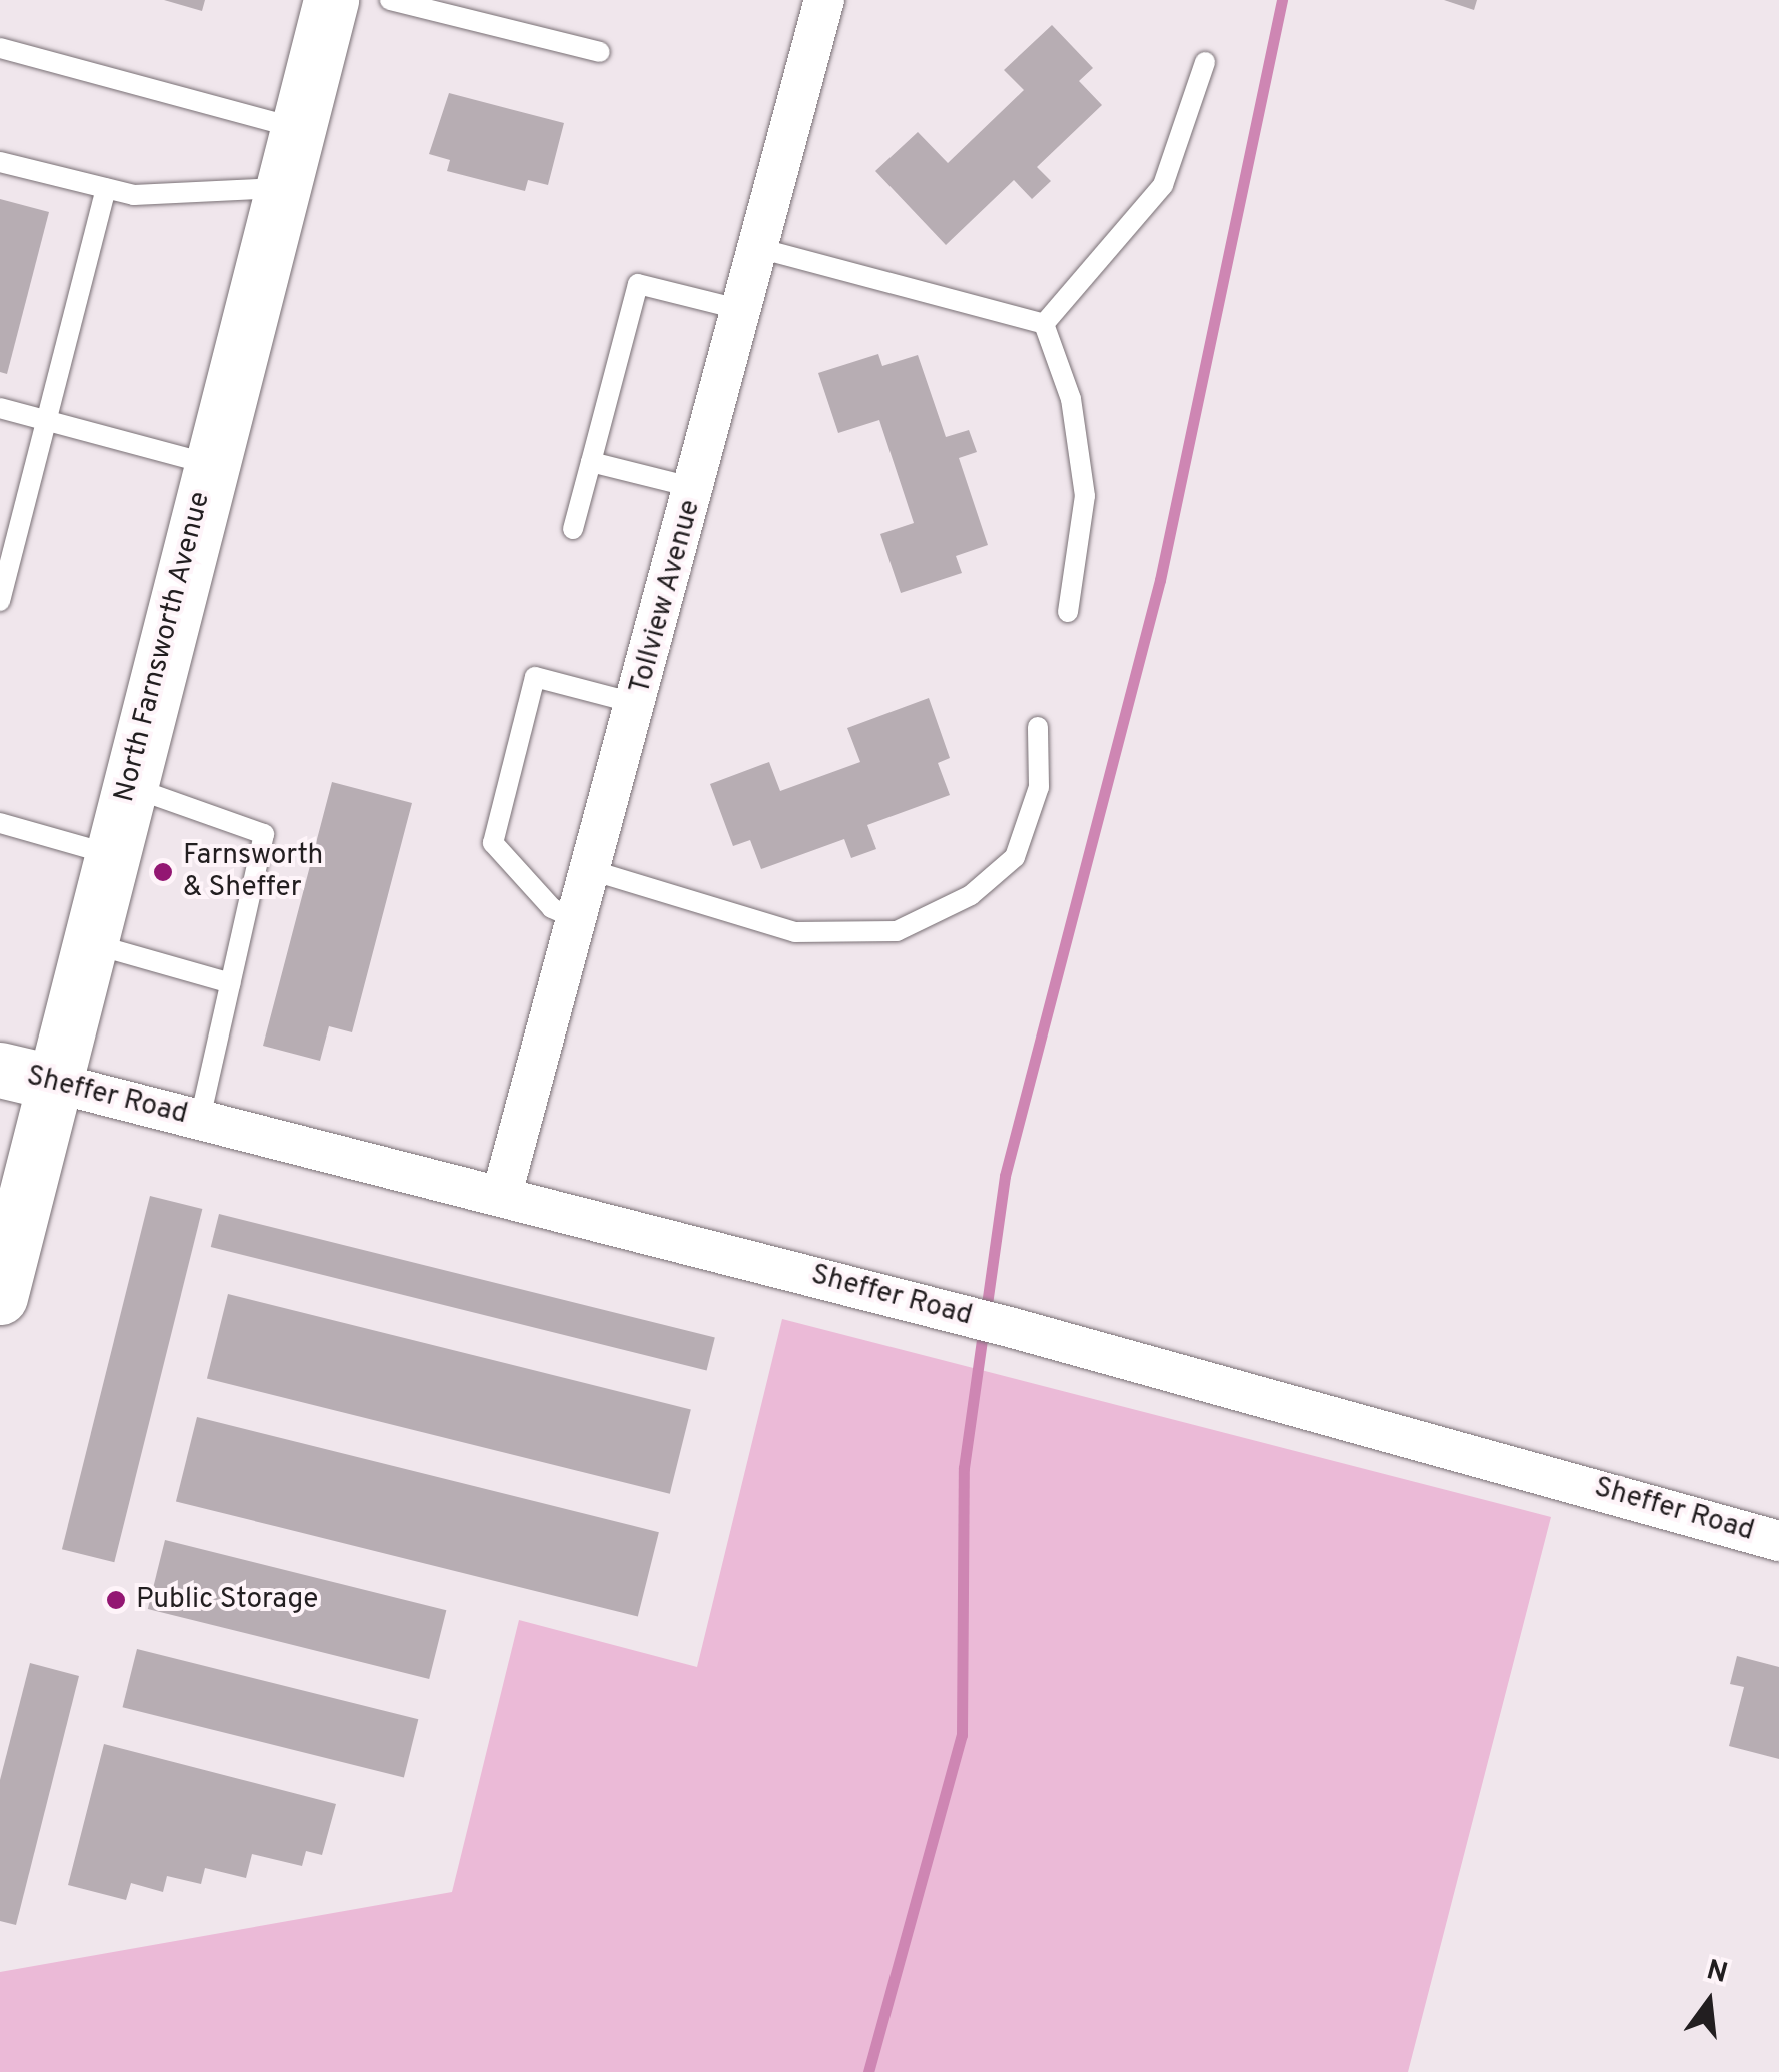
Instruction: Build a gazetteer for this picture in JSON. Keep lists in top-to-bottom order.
{
  "streets": {
    "main road": ["North Farnsworth Avenue", "Sheffer Road"],
    "street": ["Tollview Avenue"]
  },
  "crossings": [
    ["Tollview Avenue", "Sheffer Road"],
    ["North Farnsworth Avenue", "Sheffer Road"]
  ],
  "places": ["Farnsworth & Sheffer", "Public Storage"],
  "north": "top"
}
